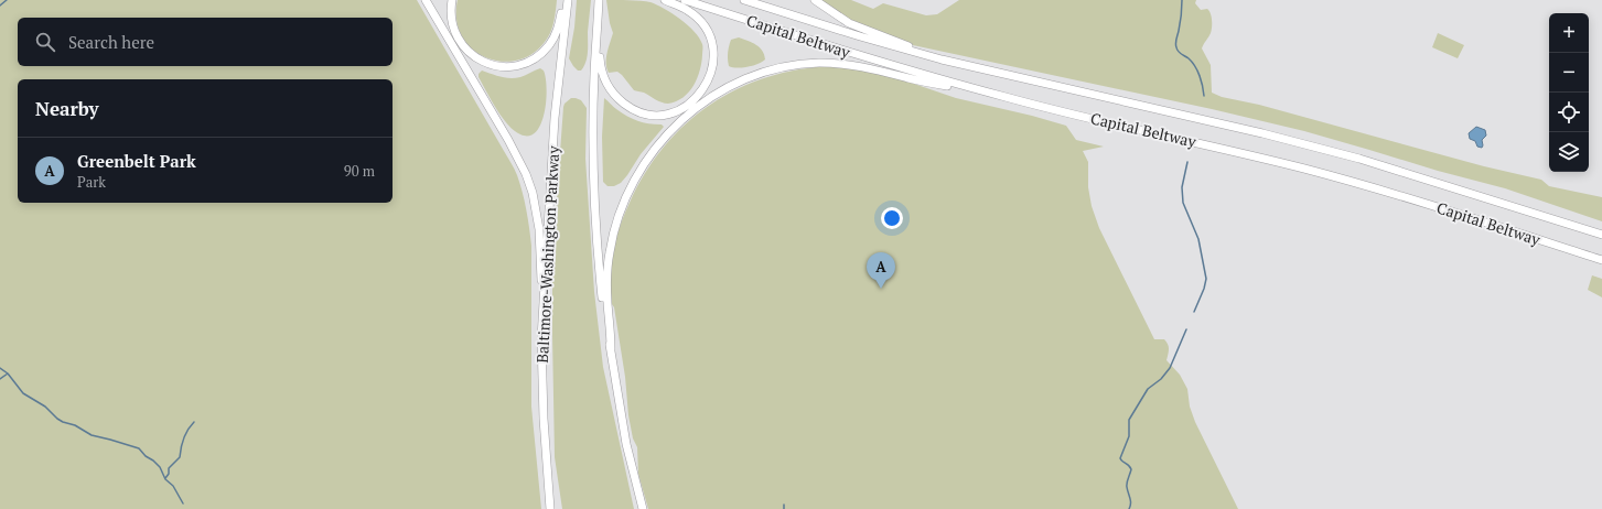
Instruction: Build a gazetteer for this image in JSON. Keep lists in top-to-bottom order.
{
  "streets": {
    "highway": ["Capital Beltway", "Baltimore-Washington Parkway"]
  },
  "page": {
    "map_buttons": ["+", "−"],
    "search": "Search here",
    "heading": "Nearby",
    "list": [
      {
        "mark": "A",
        "name": "Greenbelt Park",
        "note": "Park",
        "value": "90 m"
      }
    ],
    "pins": "A"
  }
}
